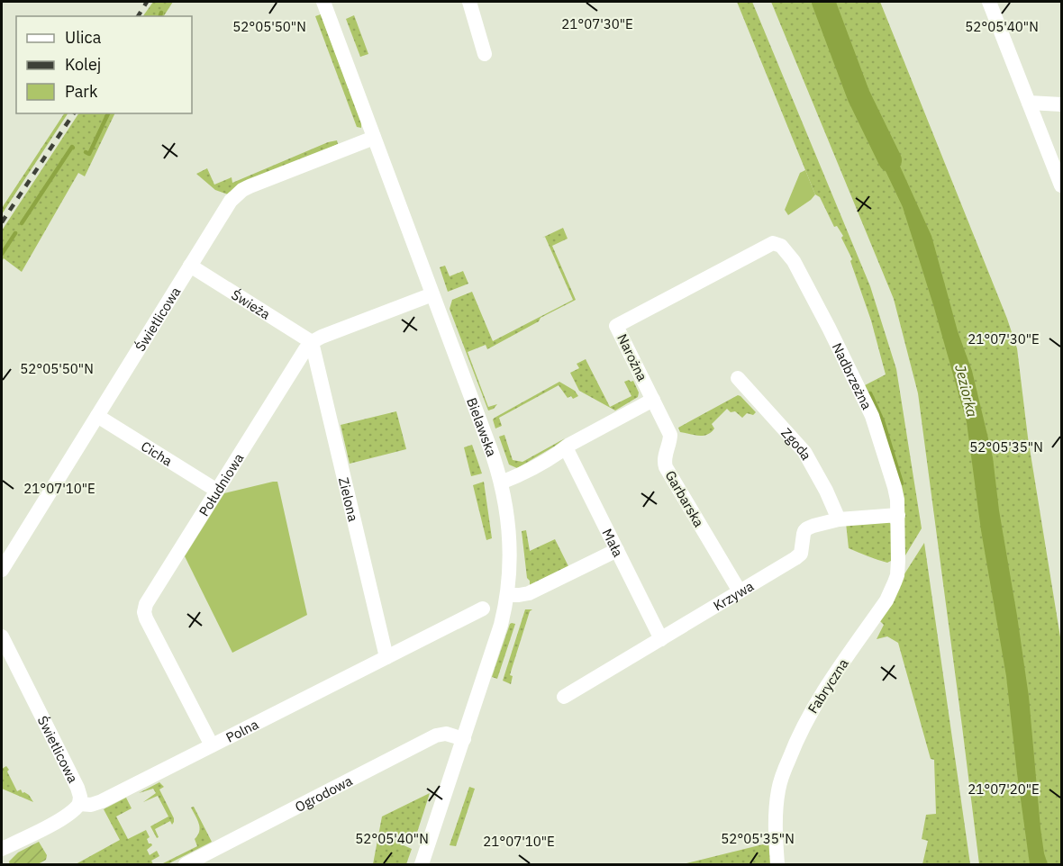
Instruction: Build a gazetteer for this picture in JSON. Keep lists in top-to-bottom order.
{
  "streets": {
    "street": [
      "Świeża",
      "Świetlicowa",
      "Narożna",
      "Nadbrzeżna",
      "Bielawska",
      "Zgoda",
      "Cicha",
      "Południowa",
      "Garbarska",
      "Zielona",
      "Mała",
      "Krzywa",
      "Fabryczna",
      "Polna",
      "Ogrodowa"
    ]
  },
  "crossings": [
    ["Świeża", "Świetlicowa"],
    ["Świeża", "Południowa"],
    ["Świeża", "Zielona"],
    ["Świetlicowa", "Bielawska"],
    ["Świetlicowa", "Cicha"],
    ["Świetlicowa", "Polna"],
    ["Narożna", "Nadbrzeżna"],
    ["Narożna", "Garbarska"],
    ["Nadbrzeżna", "Krzywa"],
    ["Nadbrzeżna", "Fabryczna"],
    ["Bielawska", "Ogrodowa"],
    ["Zgoda", "Krzywa"],
    ["Cicha", "Południowa"],
    ["Południowa", "Zielona"],
    ["Południowa", "Polna"],
    ["Garbarska", "Krzywa"],
    ["Zielona", "Polna"],
    ["Mała", "Krzywa"],
    ["Krzywa", "Fabryczna"]
  ],
  "water": ["Jeziorka"],
  "legend": ["Ulica", "Kolej", "Park"],
  "coordinates": [
    "21°07'30\"E",
    "52°05'50\"N",
    "52°05'40\"N",
    "52°05'35\"N",
    "21°07'10\"E",
    "21°07'20\"E"
  ]
}
